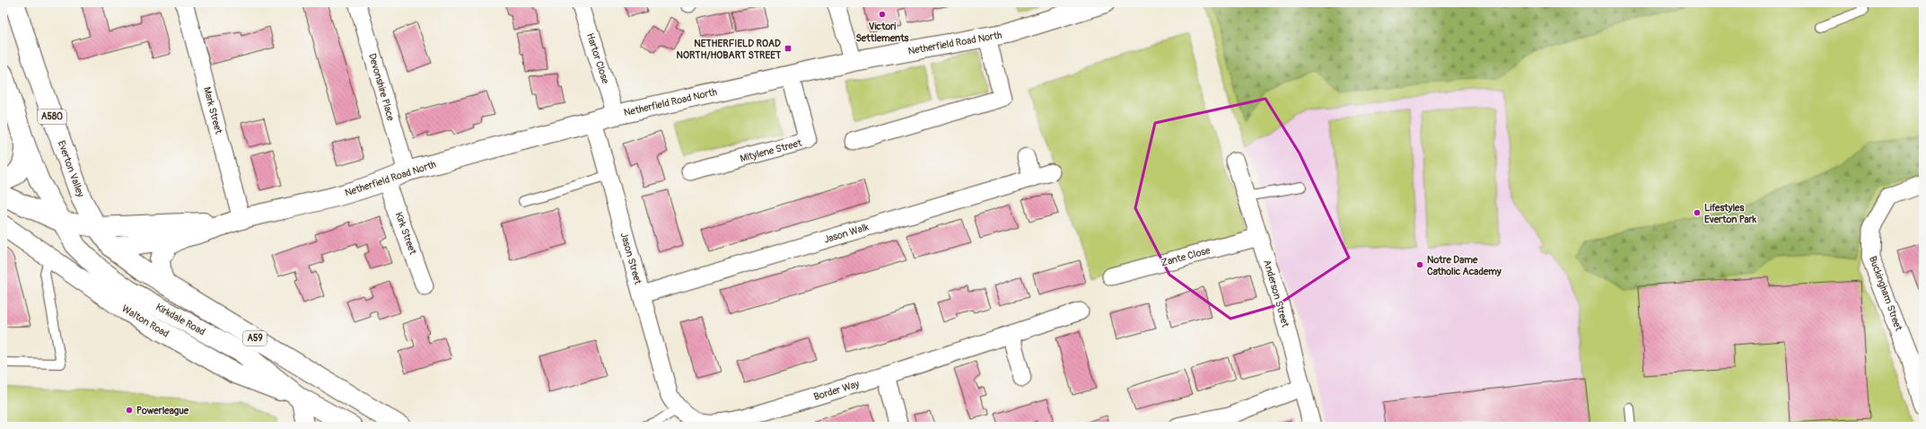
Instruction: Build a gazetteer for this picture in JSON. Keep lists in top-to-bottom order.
{
  "streets": {
    "main road": [
      "Netherfield Road North",
      "A580",
      "Everton Valley",
      "Kirkdale Road",
      "Walton Road",
      "A59"
    ],
    "street": [
      "Hartor Close",
      "Devonshire Place",
      "Mark Street",
      "Mitylene Street",
      "Kirk Street",
      "Jason Walk",
      "Zante Close",
      "Jason Street",
      "Anderson Street",
      "Buckingham Street",
      "Border Way"
    ]
  },
  "crossings": [
    ["Netherfield Road North", "Hartor Close"],
    ["Netherfield Road North", "Devonshire Place"],
    ["Netherfield Road North", "Mark Street"],
    ["Netherfield Road North", "Mitylene Street"],
    ["Netherfield Road North", "Everton Valley"],
    ["Netherfield Road North", "Kirk Street"],
    ["Netherfield Road North", "Jason Street"],
    ["Netherfield Road North", "Kirkdale Road"],
    ["Netherfield Road North", "Walton Road"],
    ["Netherfield Road North", "A59"],
    ["Everton Valley", "A59"],
    ["Jason Walk", "Jason Street"],
    ["Zante Close", "Anderson Street"],
    ["Jason Street", "Border Way"],
    ["Kirkdale Road", "Walton Road"]
  ],
  "places": {
    "other": [
      "Victori Settlements",
      "Lifestyles Everton Park",
      "Notre Dame Catholic Academy",
      "Powerleague"
    ],
    "transit": ["NETHERFIELD ROAD NORTH/HOBART STREET"]
  }
}
